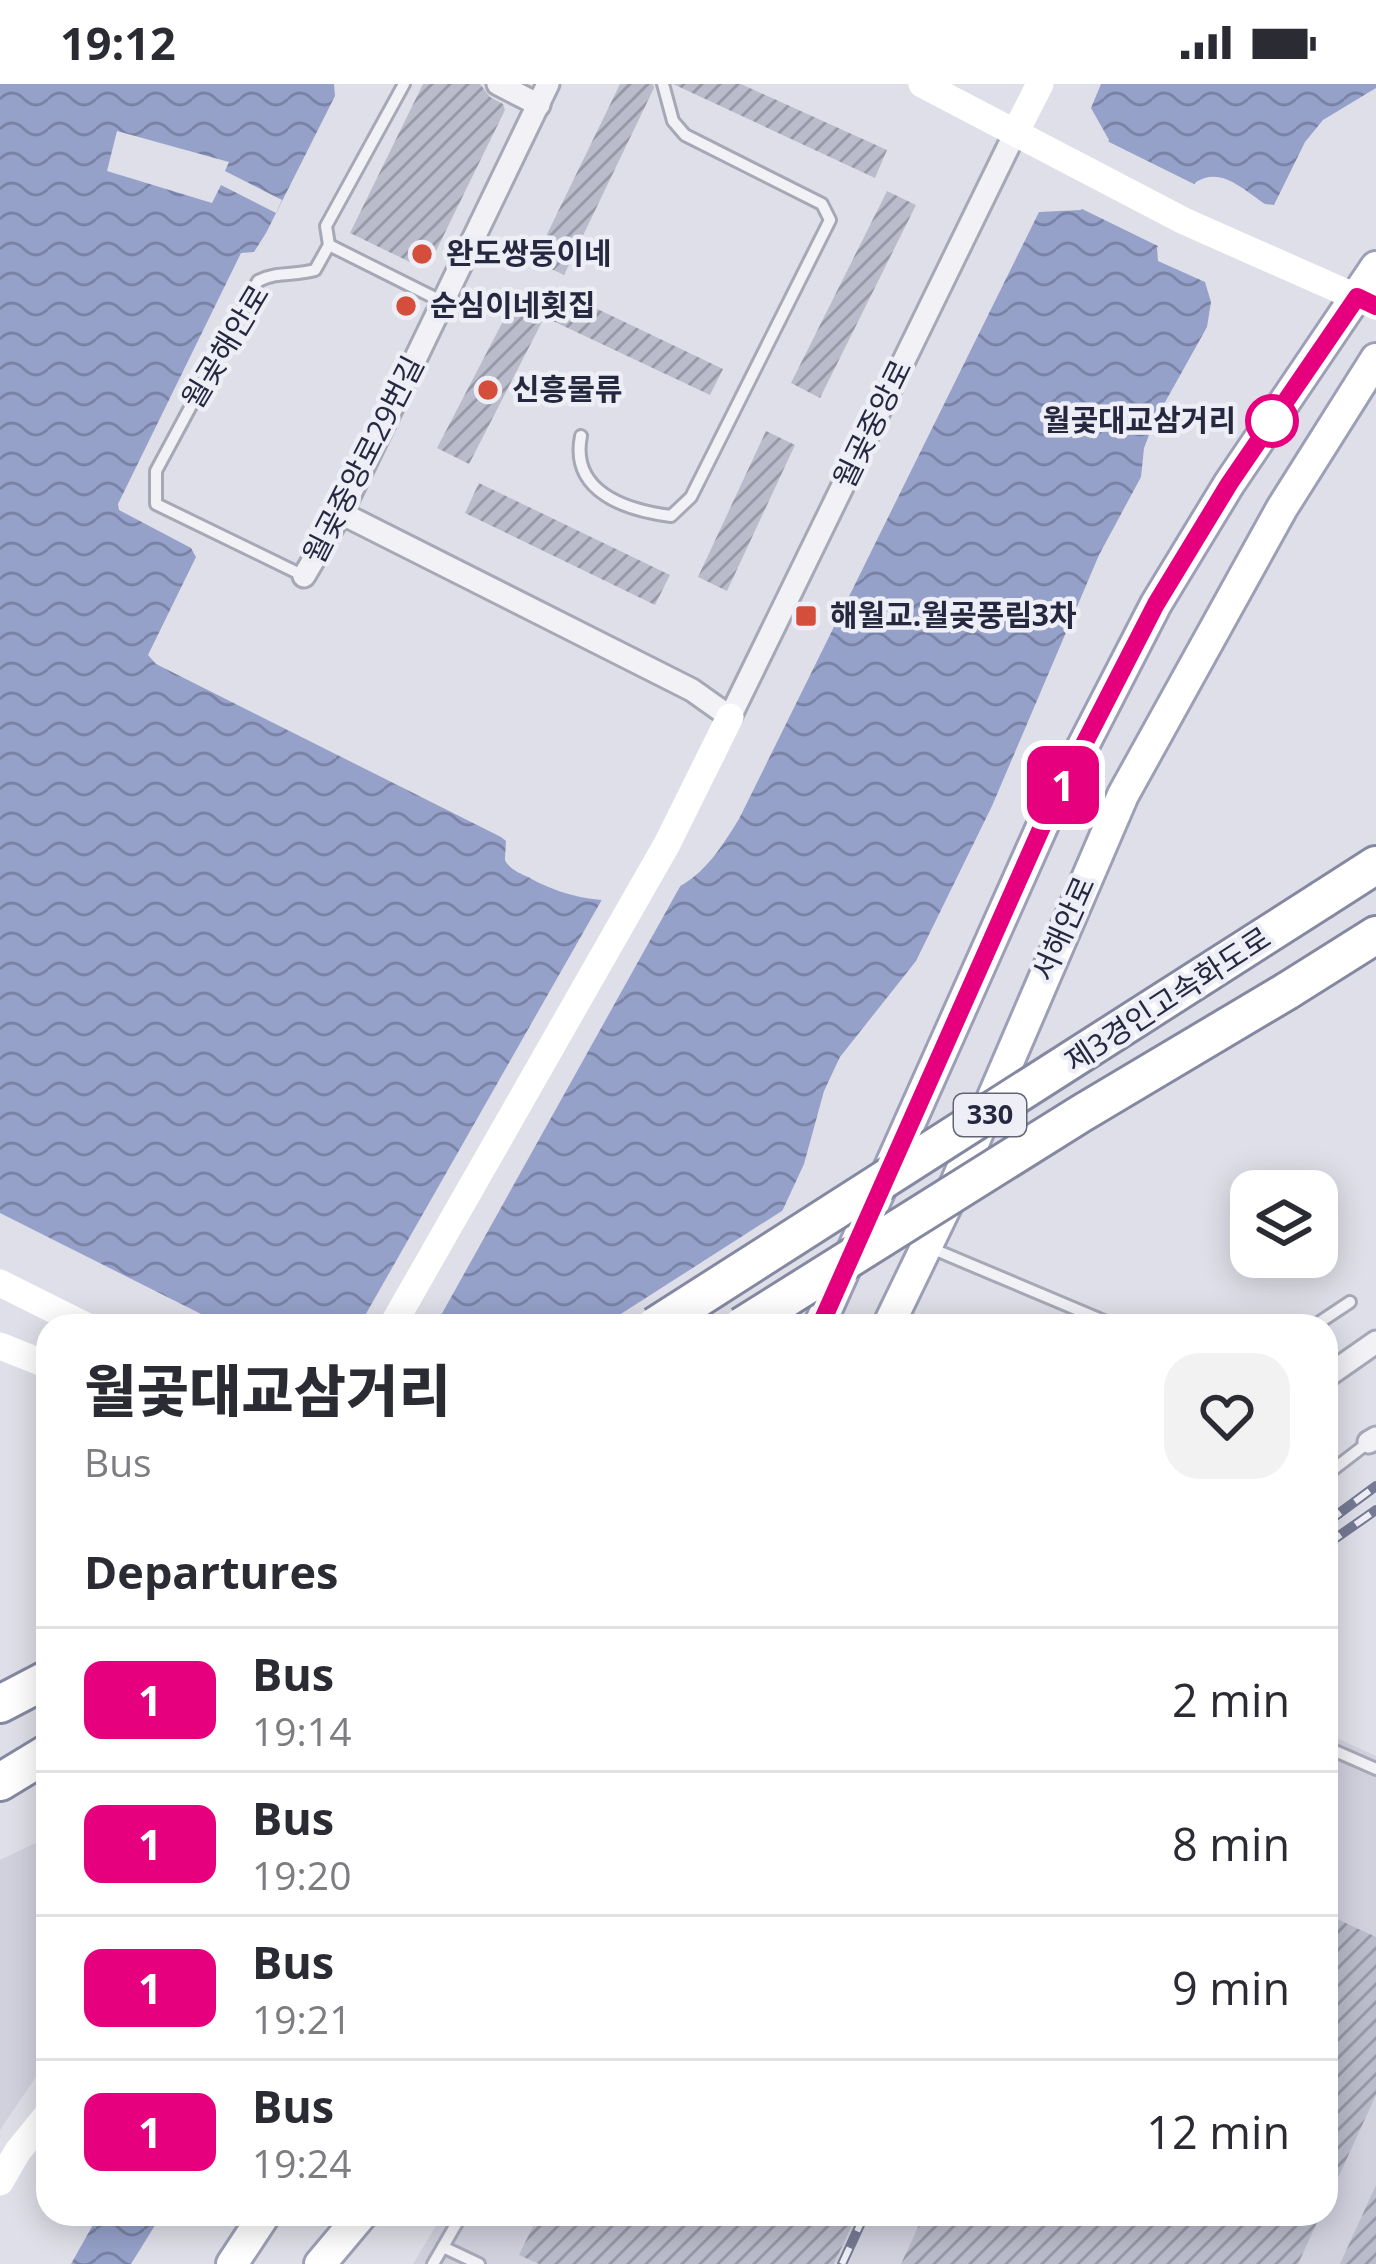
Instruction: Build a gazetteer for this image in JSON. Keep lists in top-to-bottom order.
{
  "streets": {
    "highway": ["제3경인고속화도로", "330"],
    "main road": ["서해안로"],
    "street": ["월곶중앙로", "월곶중앙로29번길"],
    "lane": ["월곶해안로"]
  },
  "crossings": [
    ["월곶해안로", "월곶중앙로29번길"]
  ],
  "places": {
    "other": [
      "완도쌍둥이네",
      "순심이네횟집",
      "신흥물류",
      "월곷대교삼거리"
    ],
    "transit": ["해월교.월곶풍림3차"]
  },
  "lines": ["bus line 1"],
  "page": {
    "status": "19:12",
    "on_map": "1",
    "heading": [
      ["월곷대교삼거리", "Bus"],
      "Departures"
    ],
    "list": [
      {
        "mark": "1",
        "name": "Bus",
        "note": "19:14",
        "value": "2 min"
      },
      {
        "mark": "1",
        "name": "Bus",
        "note": "19:20",
        "value": "8 min"
      },
      {
        "mark": "1",
        "name": "Bus",
        "note": "19:21",
        "value": "9 min"
      },
      {
        "mark": "1",
        "name": "Bus",
        "note": "19:24",
        "value": "12 min"
      }
    ]
  }
}
